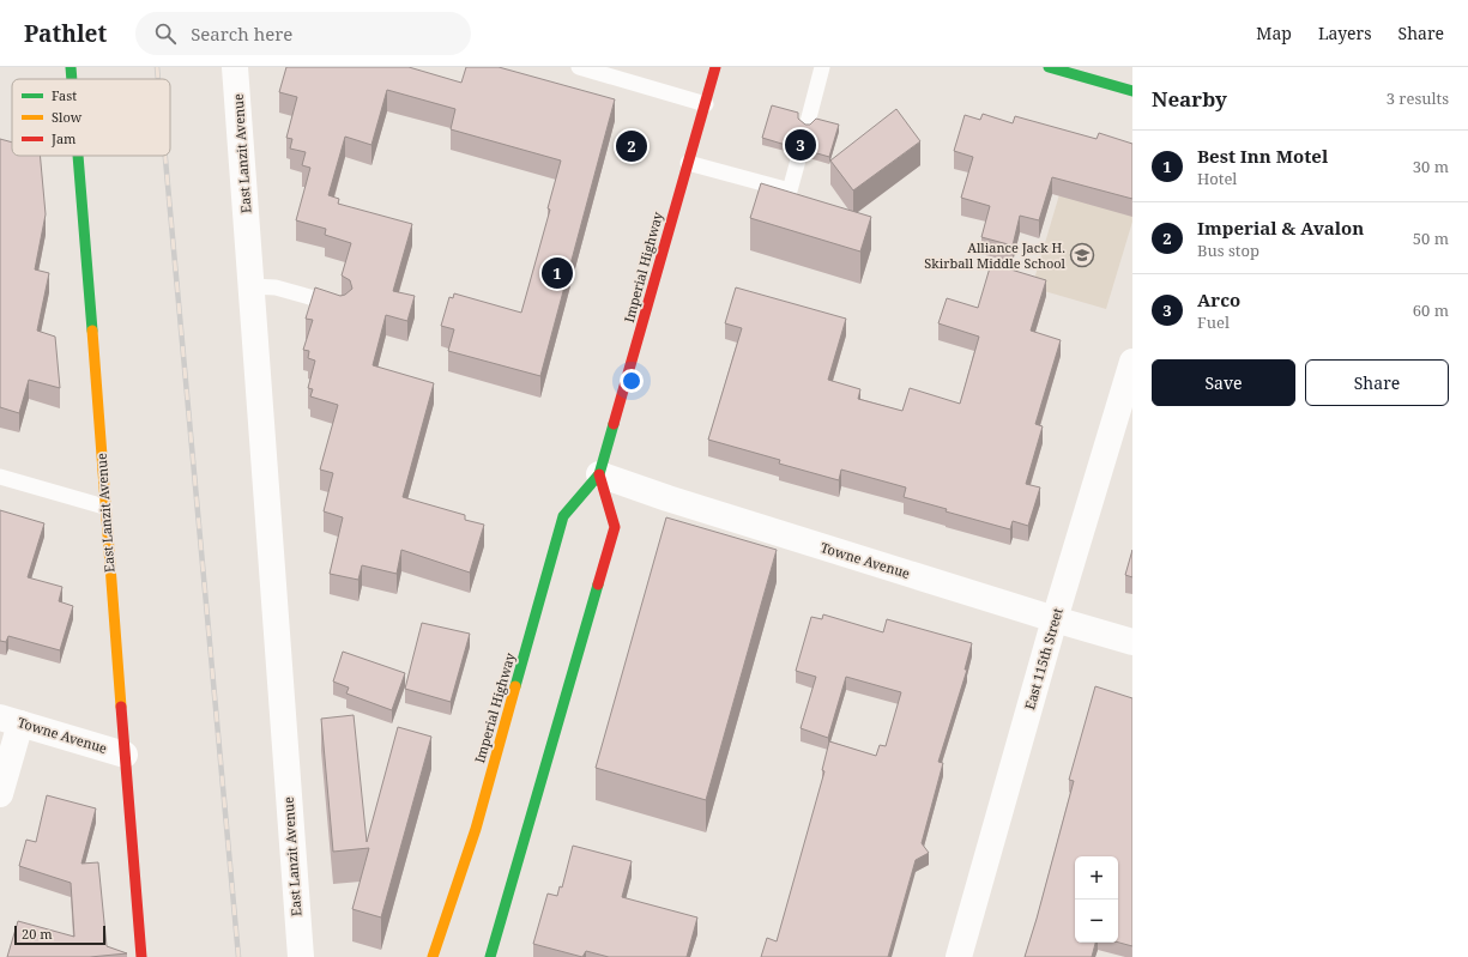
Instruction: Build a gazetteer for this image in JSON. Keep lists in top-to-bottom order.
{
  "streets": {
    "main road": ["East Lanzit Avenue", "Imperial Highway"],
    "street": ["Towne Avenue", "East 115th Street"]
  },
  "crossings": [
    ["East Lanzit Avenue", "Towne Avenue"],
    ["Imperial Highway", "Towne Avenue"],
    ["Towne Avenue", "East 115th Street"]
  ],
  "places": {
    "school or university": ["Alliance Jack H. Skirball Middle School"]
  },
  "legend": ["Fast", "Slow", "Jam"],
  "scale_bar": "20 m",
  "page": {
    "header": "Pathlet",
    "search": "Search here",
    "nav": ["Map", "Layers", "Share"],
    "heading": ["Nearby", "3 results"],
    "pins": ["3", "2", "1"],
    "list": [
      {
        "mark": "1",
        "name": "Best Inn Motel",
        "note": "Hotel",
        "value": "30 m"
      },
      {
        "mark": "2",
        "name": "Imperial & Avalon",
        "note": "Bus stop",
        "value": "50 m"
      },
      {
        "mark": "3",
        "name": "Arco",
        "note": "Fuel",
        "value": "60 m"
      }
    ],
    "buttons": ["Save", "Share"],
    "map_buttons": ["+", "−"],
    "scale": "20 m"
  }
}
